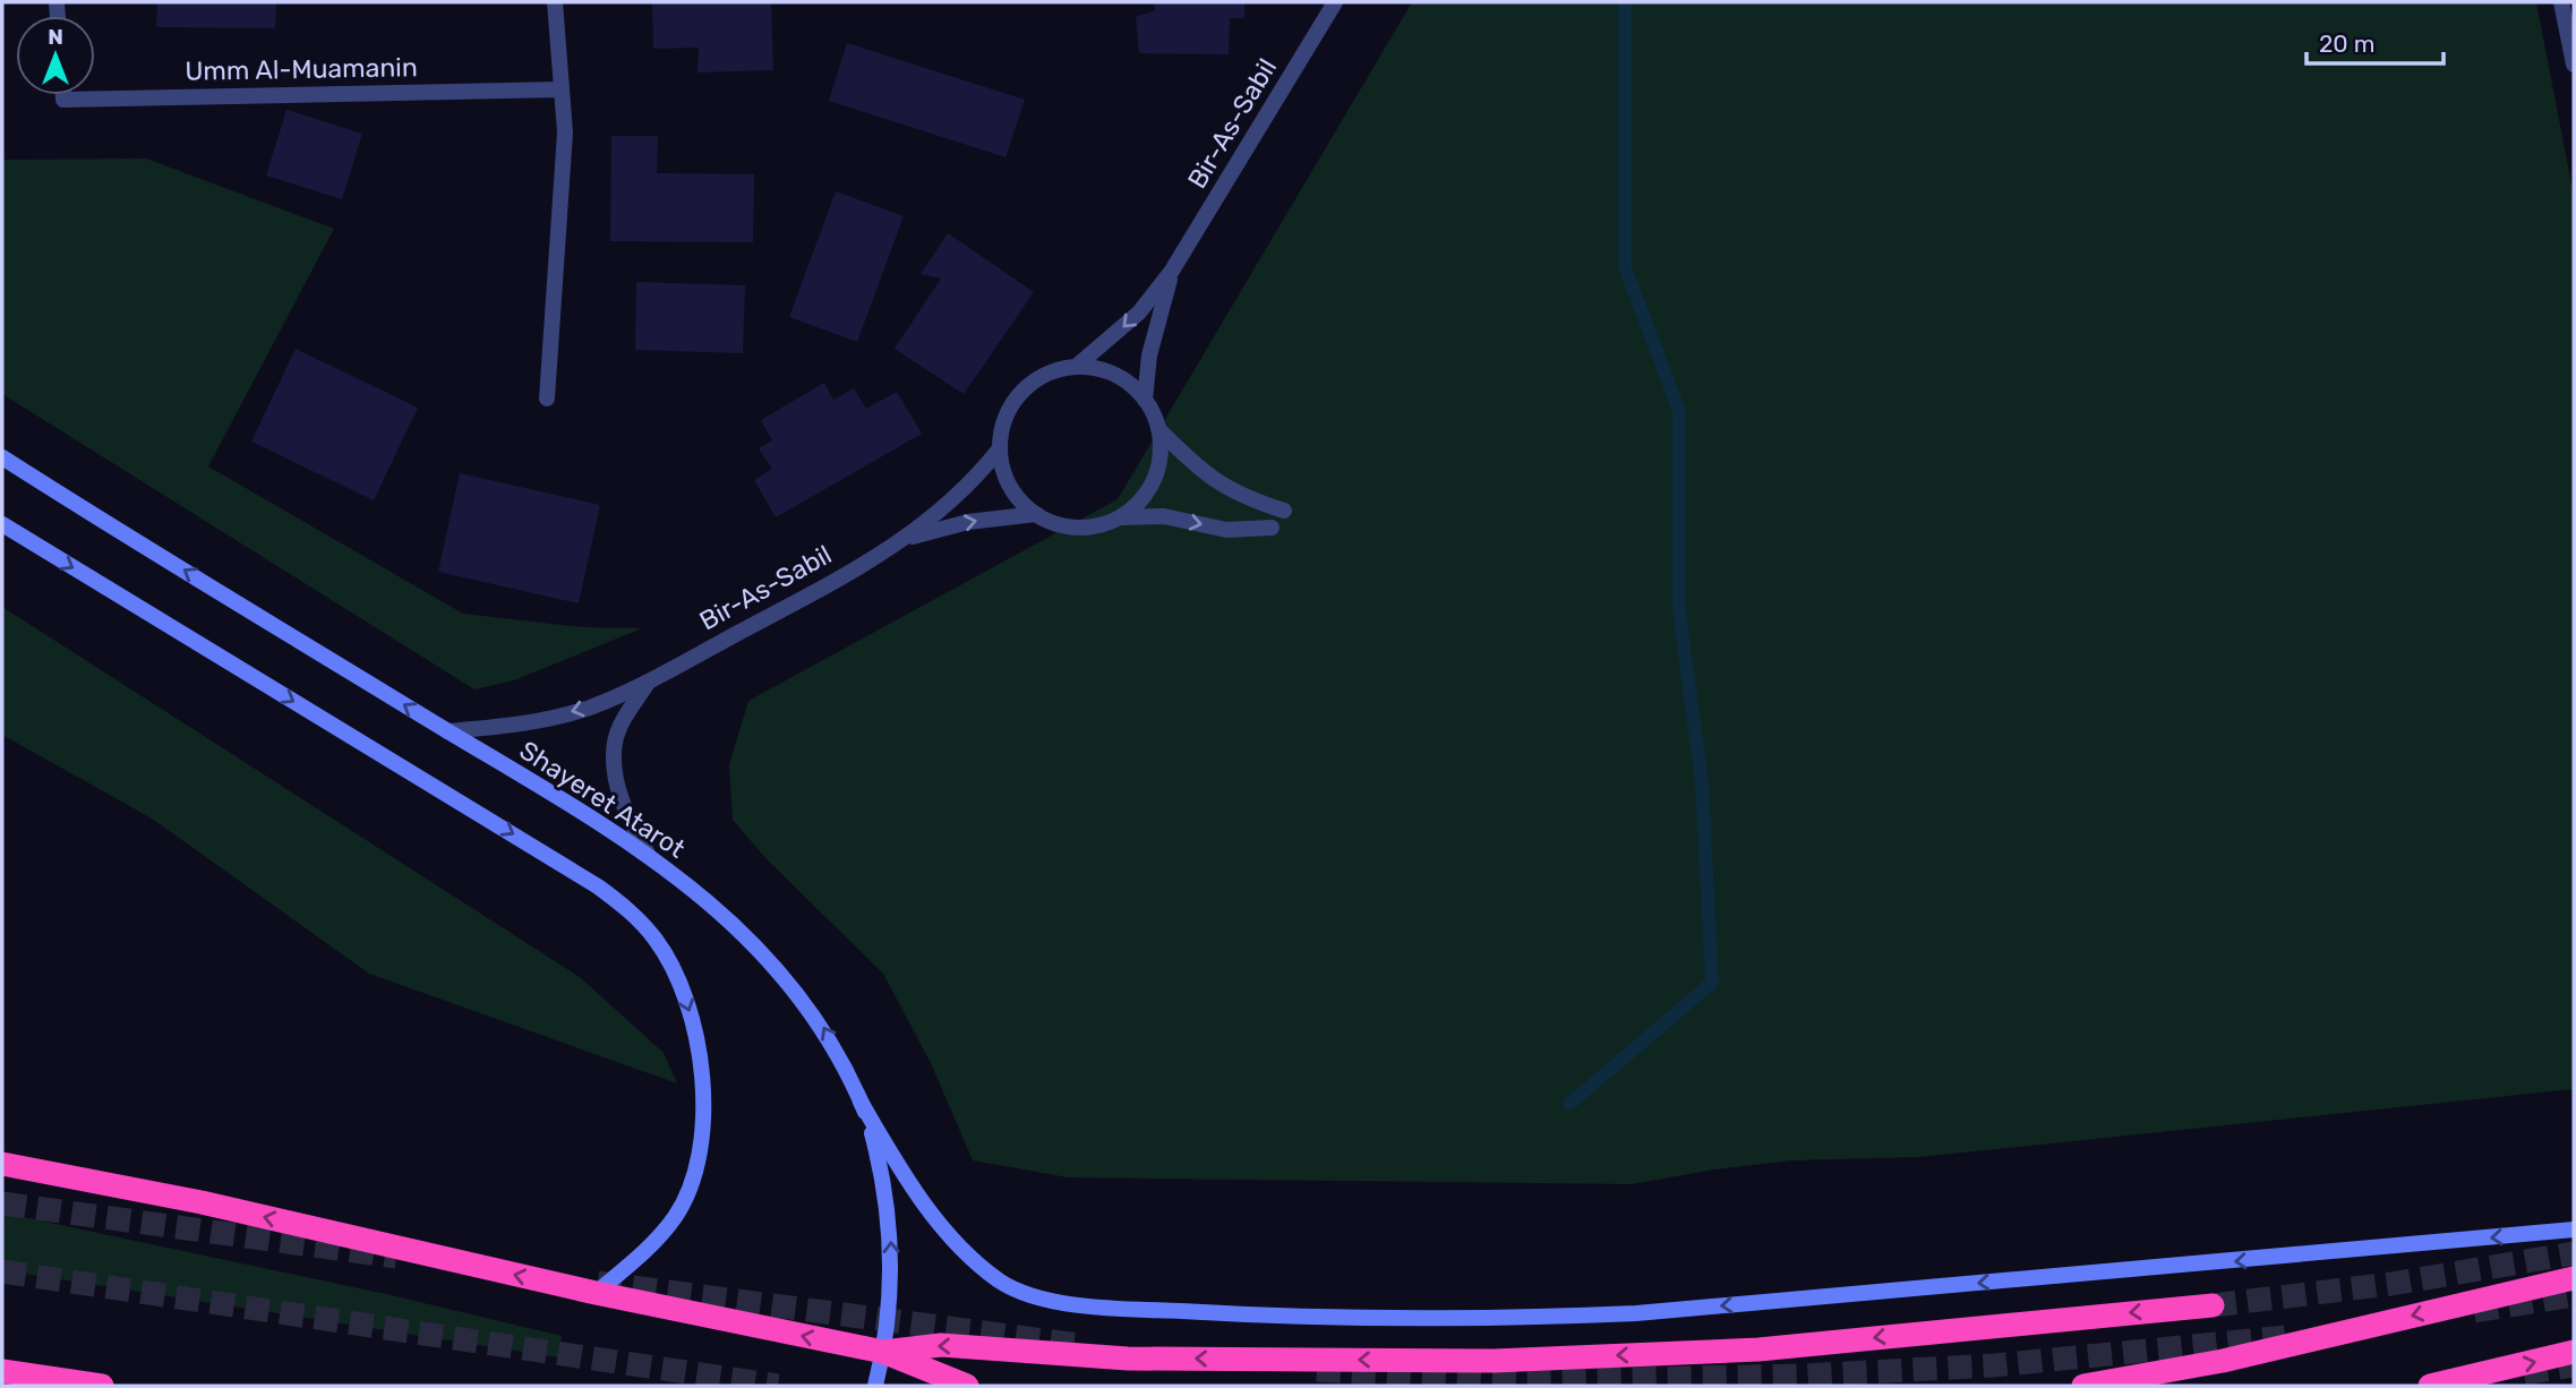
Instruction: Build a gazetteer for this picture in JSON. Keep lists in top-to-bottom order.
{
  "streets": {
    "main road": ["Shayeret Atarot"],
    "street": ["Umm Al-Muamanin", "Bir-As-Sabil"]
  },
  "crossings": [
    ["Bir-As-Sabil", "Shayeret Atarot"]
  ],
  "one_way": ["Shayeret Atarot"],
  "scale_bar": "20 m",
  "north": "top"
}
